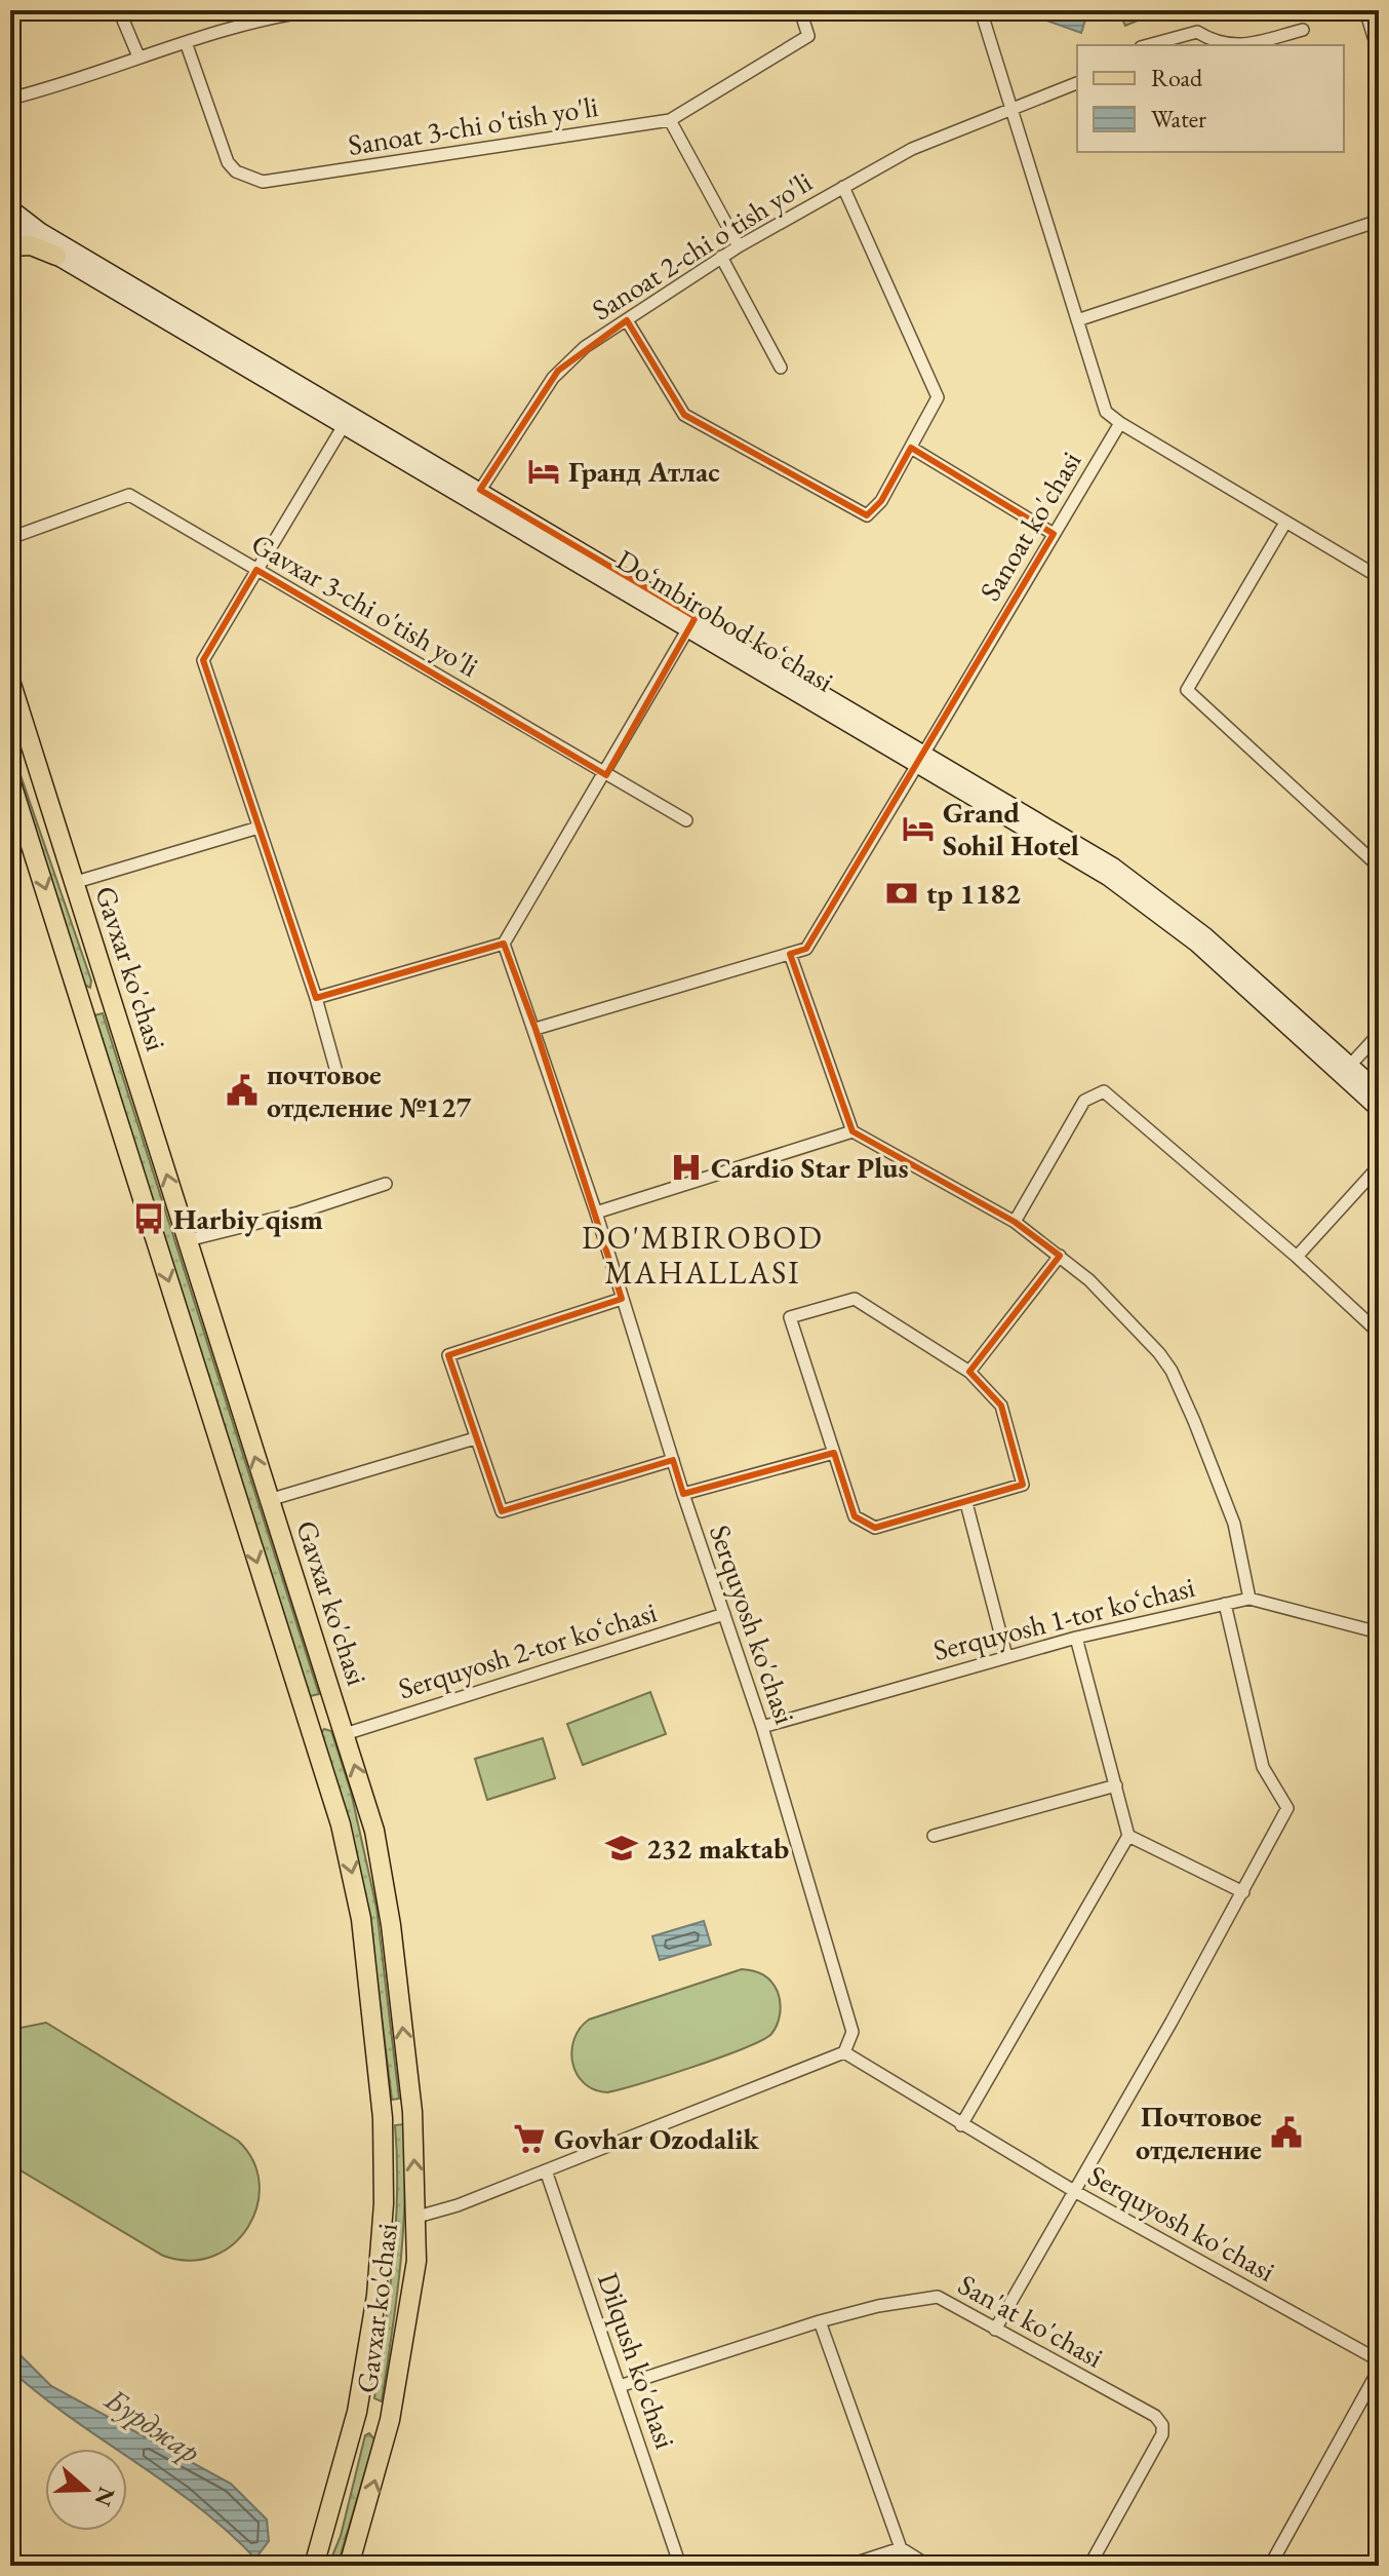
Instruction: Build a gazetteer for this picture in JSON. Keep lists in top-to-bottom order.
{
  "streets": {
    "main road": ["Doʻmbirobod koʻchasi", "Gavxar ko'chasi"],
    "street": [
      "Sanoat 3-chi o'tish yo'li",
      "Sanoat 2-chi o'tish yo'li",
      "Sanoat ko'chasi",
      "Gavxar 3-chi o'tish yo'li",
      "Serquyosh 1-tor koʻchasi",
      "Serquyosh ko'chasi",
      "Serquyosh 2-tor koʻchasi",
      "San'at ko'chasi",
      "Dilqush ko'chasi"
    ]
  },
  "crossings": [
    ["Sanoat 2-chi o'tish yo'li", "Doʻmbirobod koʻchasi"],
    ["Sanoat ko'chasi", "Doʻmbirobod koʻchasi"],
    ["Gavxar ko'chasi", "Serquyosh 2-tor koʻchasi"],
    ["Serquyosh 1-tor koʻchasi", "Serquyosh ko'chasi"],
    ["Serquyosh ko'chasi", "Serquyosh 2-tor koʻchasi"],
    ["San'at ko'chasi", "Dilqush ko'chasi"]
  ],
  "districts": ["DO'MBIROBOD MAHALLASI"],
  "water": ["Бурджар"],
  "places": {
    "hotel": ["Гранд Атлас", "Grand Sohil Hotel"],
    "bank": ["tp 1182"],
    "public building": ["почтовое отделение №127", "Почтовое отделение"],
    "hospital": ["Cardio Star Plus"],
    "bus stop": ["Harbiy qism"],
    "school or university": ["232 maktab"],
    "supermarket": ["Govhar Ozodalik"]
  },
  "legend": ["Road", "Water"],
  "north": "right"
}
